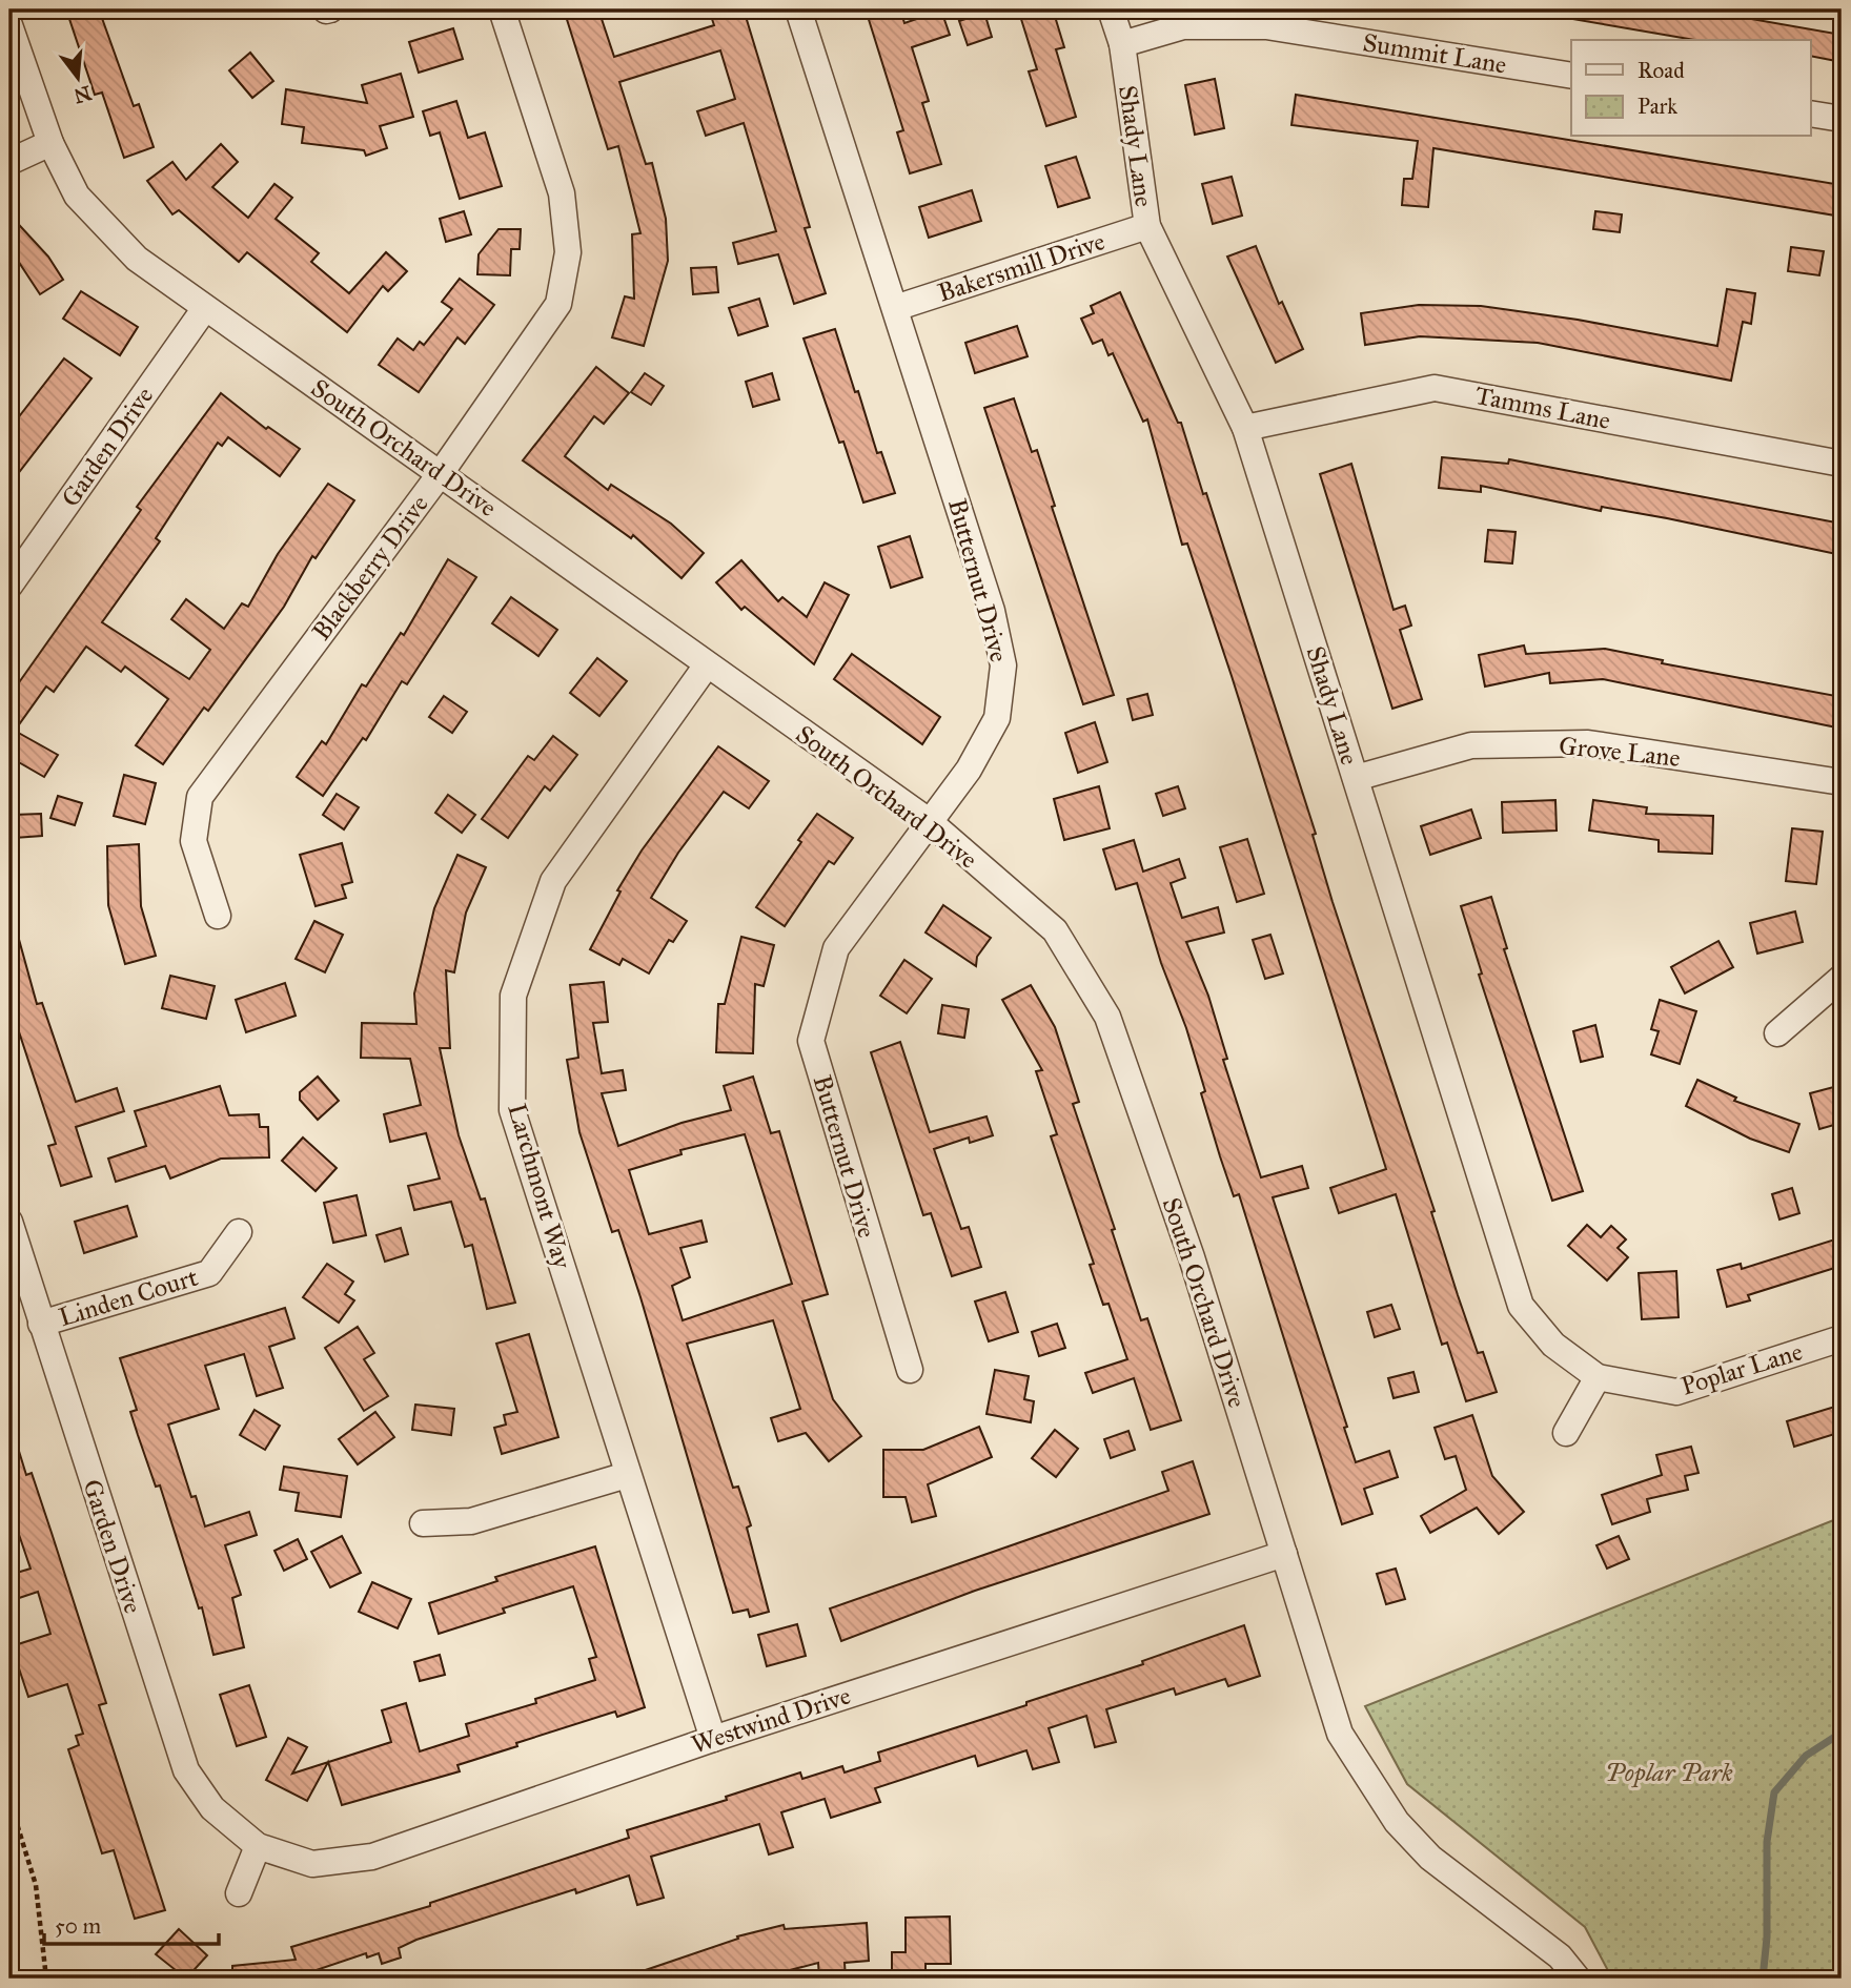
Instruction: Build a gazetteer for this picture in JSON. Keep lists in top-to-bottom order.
{
  "streets": {
    "street": [
      "Summit Lane",
      "Shady Lane",
      "Bakersmill Drive",
      "Tamms Lane",
      "Garden Drive",
      "South Orchard Drive",
      "Blackberry Drive",
      "Butternut Drive",
      "Grove Lane",
      "Larchmont Way",
      "Linden Court",
      "Poplar Lane",
      "Westwind Drive"
    ]
  },
  "crossings": [
    ["Summit Lane", "Shady Lane"],
    ["Shady Lane", "Bakersmill Drive"],
    ["Shady Lane", "Tamms Lane"],
    ["Shady Lane", "Grove Lane"],
    ["Shady Lane", "Poplar Lane"],
    ["Bakersmill Drive", "Butternut Drive"],
    ["Garden Drive", "South Orchard Drive"],
    ["Garden Drive", "Linden Court"],
    ["Garden Drive", "Westwind Drive"],
    ["South Orchard Drive", "Blackberry Drive"],
    ["South Orchard Drive", "Butternut Drive"],
    ["South Orchard Drive", "Larchmont Way"],
    ["South Orchard Drive", "Westwind Drive"],
    ["Larchmont Way", "Westwind Drive"]
  ],
  "parks": ["Poplar Park"],
  "legend": ["Road", "Park"],
  "scale_bar": "50 m",
  "north": "bottom"
}
